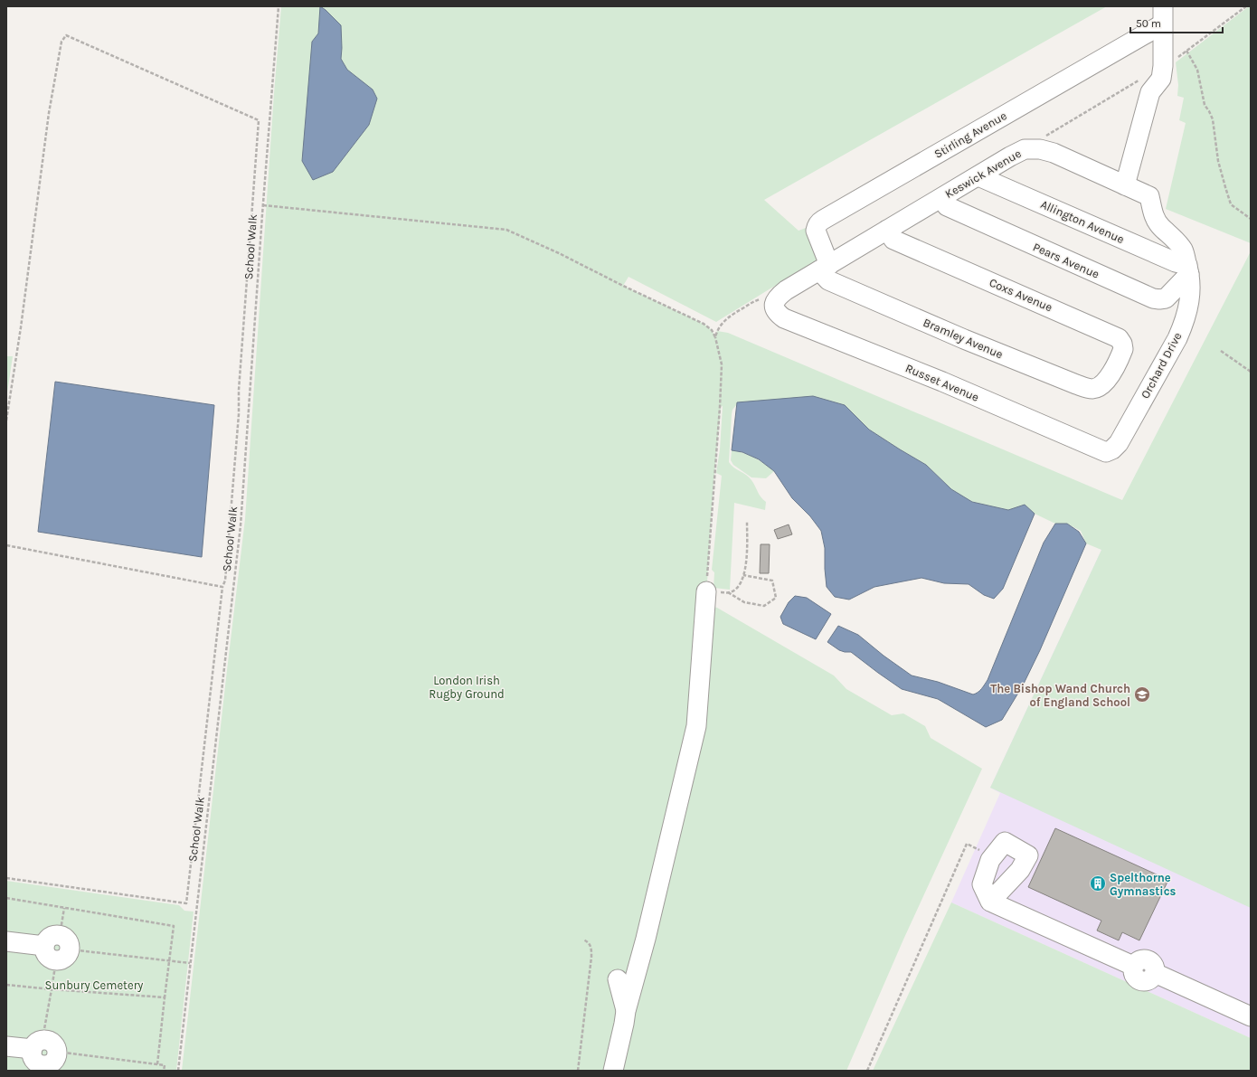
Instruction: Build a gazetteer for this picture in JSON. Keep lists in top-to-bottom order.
{
  "streets": {
    "lane": [
      "Stirling Avenue",
      "Keswick Avenue",
      "Allington Avenue",
      "Pears Avenue",
      "Coxs Avenue",
      "Bramley Avenue",
      "Orchard Drive",
      "Russet Avenue"
    ],
    "path": ["School Walk"]
  },
  "crossings": [
    ["Stirling Avenue", "Keswick Avenue"],
    ["Stirling Avenue", "Bramley Avenue"],
    ["Keswick Avenue", "Allington Avenue"],
    ["Keswick Avenue", "Pears Avenue"],
    ["Keswick Avenue", "Coxs Avenue"],
    ["Keswick Avenue", "Bramley Avenue"],
    ["Keswick Avenue", "Orchard Drive"],
    ["Keswick Avenue", "Russet Avenue"],
    ["Allington Avenue", "Pears Avenue"],
    ["Allington Avenue", "Orchard Drive"],
    ["Pears Avenue", "Orchard Drive"],
    ["Coxs Avenue", "Bramley Avenue"],
    ["Orchard Drive", "Russet Avenue"]
  ],
  "parks": ["London Irish Rugby Ground", "Sunbury Cemetery"],
  "places": {
    "school or university": ["The Bishop Wand Church of England School"],
    "building": ["Spelthorne Gymnastics"]
  },
  "scale_bar": "50 m"
}
